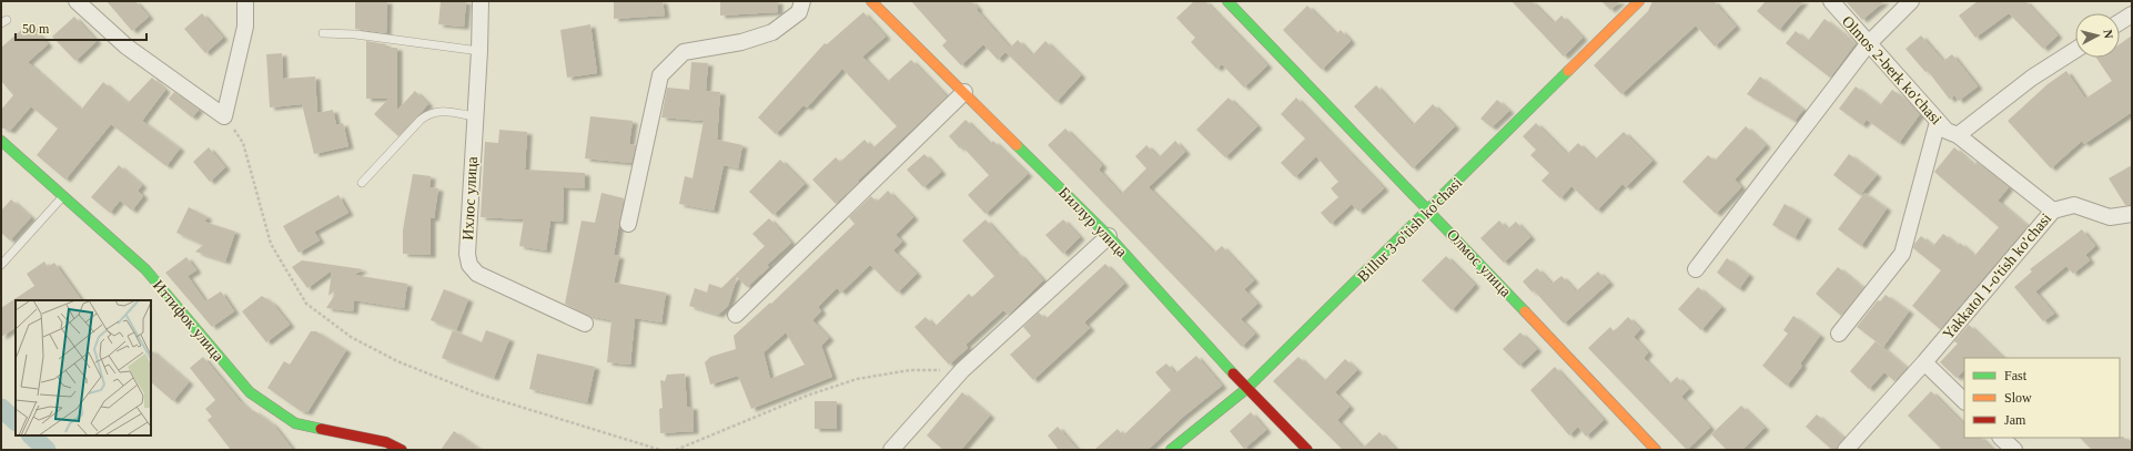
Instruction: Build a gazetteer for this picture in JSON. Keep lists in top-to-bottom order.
{
  "streets": {
    "street": [
      "Olmos 2-berk ko'chasi",
      "Ихлос улица",
      "Биллур улица",
      "Billur 3-o'tish ko'chasi",
      "Олмос улица",
      "Yakkatol 1-o'tish ko'chasi",
      "Иттифок улица"
    ]
  },
  "crossings": [
    ["Olmos 2-berk ko'chasi", "Yakkatol 1-o'tish ko'chasi"],
    ["Биллур улица", "Billur 3-o'tish ko'chasi"],
    ["Billur 3-o'tish ko'chasi", "Олмос улица"]
  ],
  "legend": ["Fast", "Slow", "Jam"],
  "scale_bar": "50 m",
  "north": "right"
}
